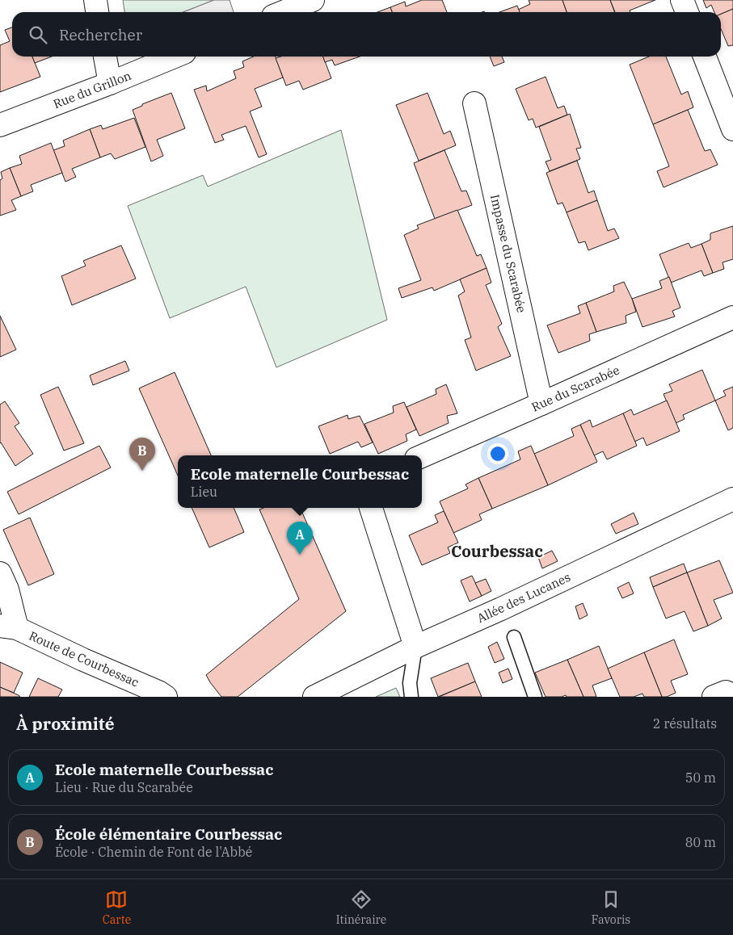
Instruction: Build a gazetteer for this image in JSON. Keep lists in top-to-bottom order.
{
  "streets": {
    "street": [
      "Rue du Grillon",
      "Impasse du Scarabée",
      "Rue du Scarabée",
      "Allée des Lucanes",
      "Route de Courbessac"
    ]
  },
  "crossings": [
    ["Impasse du Scarabée", "Rue du Scarabée"]
  ],
  "districts": ["Courbessac"],
  "page": {
    "search": "Rechercher",
    "pins": ["B", "A"],
    "popup": ["Ecole maternelle Courbessac", "Lieu"],
    "heading": ["À proximité", "2 résultats"],
    "list": [
      {
        "mark": "A",
        "name": "Ecole maternelle Courbessac",
        "note": "Lieu · Rue du Scarabée",
        "value": "50 m"
      },
      {
        "mark": "B",
        "name": "École élémentaire Courbessac",
        "note": "École · Chemin de Font de l'Abbé",
        "value": "80 m"
      }
    ],
    "nav": ["Carte", "Itinéraire", "Favoris"]
  }
}
